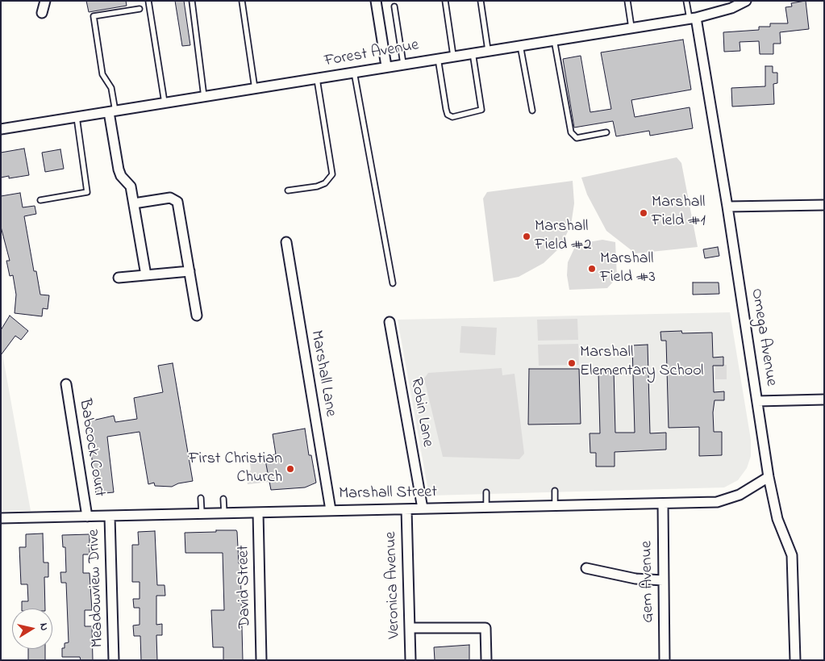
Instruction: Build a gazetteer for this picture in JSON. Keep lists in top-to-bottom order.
{
  "streets": {
    "street": [
      "Forest Avenue",
      "Omega Avenue",
      "Marshall Lane",
      "Robin Lane",
      "Babcock Court",
      "Marshall Street",
      "Gem Avenue",
      "Veronica Avenue",
      "David Street",
      "Meadowview Drive"
    ]
  },
  "crossings": [
    ["Forest Avenue", "Omega Avenue"],
    ["Omega Avenue", "Marshall Street"],
    ["Marshall Lane", "Marshall Street"],
    ["Robin Lane", "Marshall Street"],
    ["Babcock Court", "Marshall Street"],
    ["Marshall Street", "Gem Avenue"],
    ["Marshall Street", "Veronica Avenue"],
    ["Marshall Street", "David Street"],
    ["Marshall Street", "Meadowview Drive"]
  ],
  "places": [
    "Marshall Field #1",
    "Marshall Field #2",
    "Marshall Field #3",
    "Marshall Elementary School",
    "First Christian Church"
  ],
  "north": "right"
}
